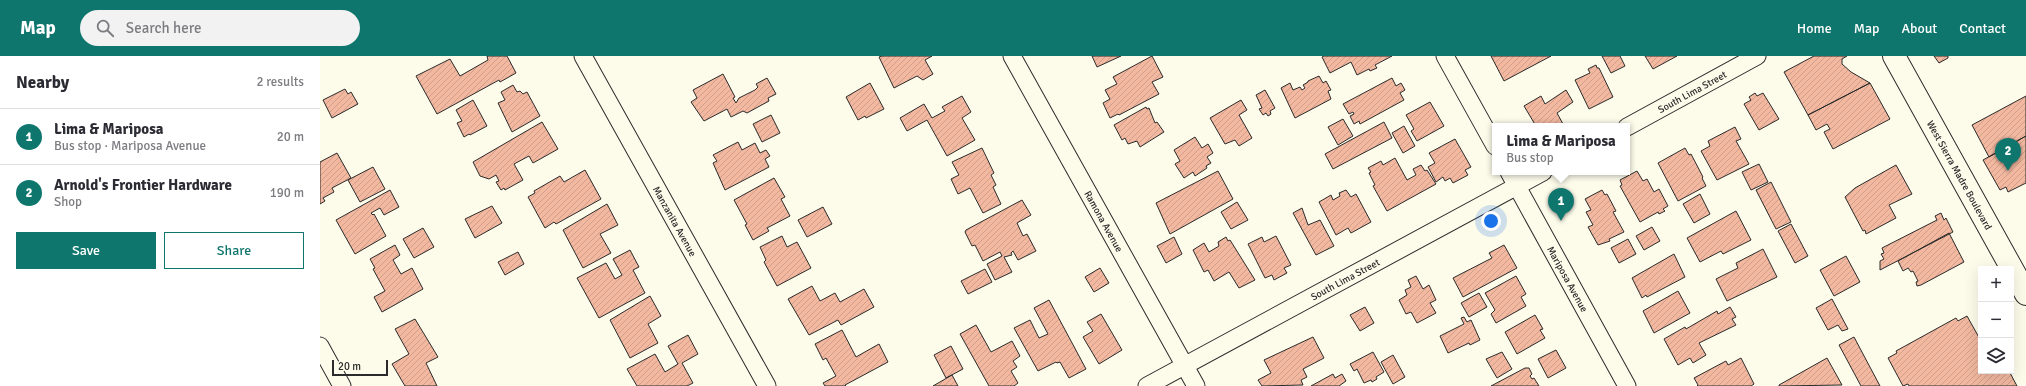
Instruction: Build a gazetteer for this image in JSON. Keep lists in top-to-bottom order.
{
  "streets": {
    "street": [
      "South Lima Street",
      "West Sierra Madre Boulevard",
      "Manzanita Avenue",
      "Ramona Avenue",
      "Mariposa Avenue"
    ]
  },
  "crossings": [
    ["South Lima Street", "Ramona Avenue"],
    ["South Lima Street", "Mariposa Avenue"]
  ],
  "scale_bar": "20 m",
  "page": {
    "header": "Map",
    "search": "Search here",
    "nav": [
      "Home",
      "Map",
      "About",
      "Contact"
    ],
    "heading": ["Nearby", "2 results"],
    "list": [
      {
        "mark": "1",
        "name": "Lima & Mariposa",
        "note": "Bus stop · Mariposa Avenue",
        "value": "20 m"
      },
      {
        "mark": "2",
        "name": "Arnold's Frontier Hardware",
        "note": "Shop",
        "value": "190 m"
      }
    ],
    "popup": ["Lima & Mariposa", "Bus stop"],
    "pins": ["2", "1"],
    "buttons": ["Save", "Share"],
    "map_buttons": ["+", "−"],
    "scale": "20 m"
  }
}
